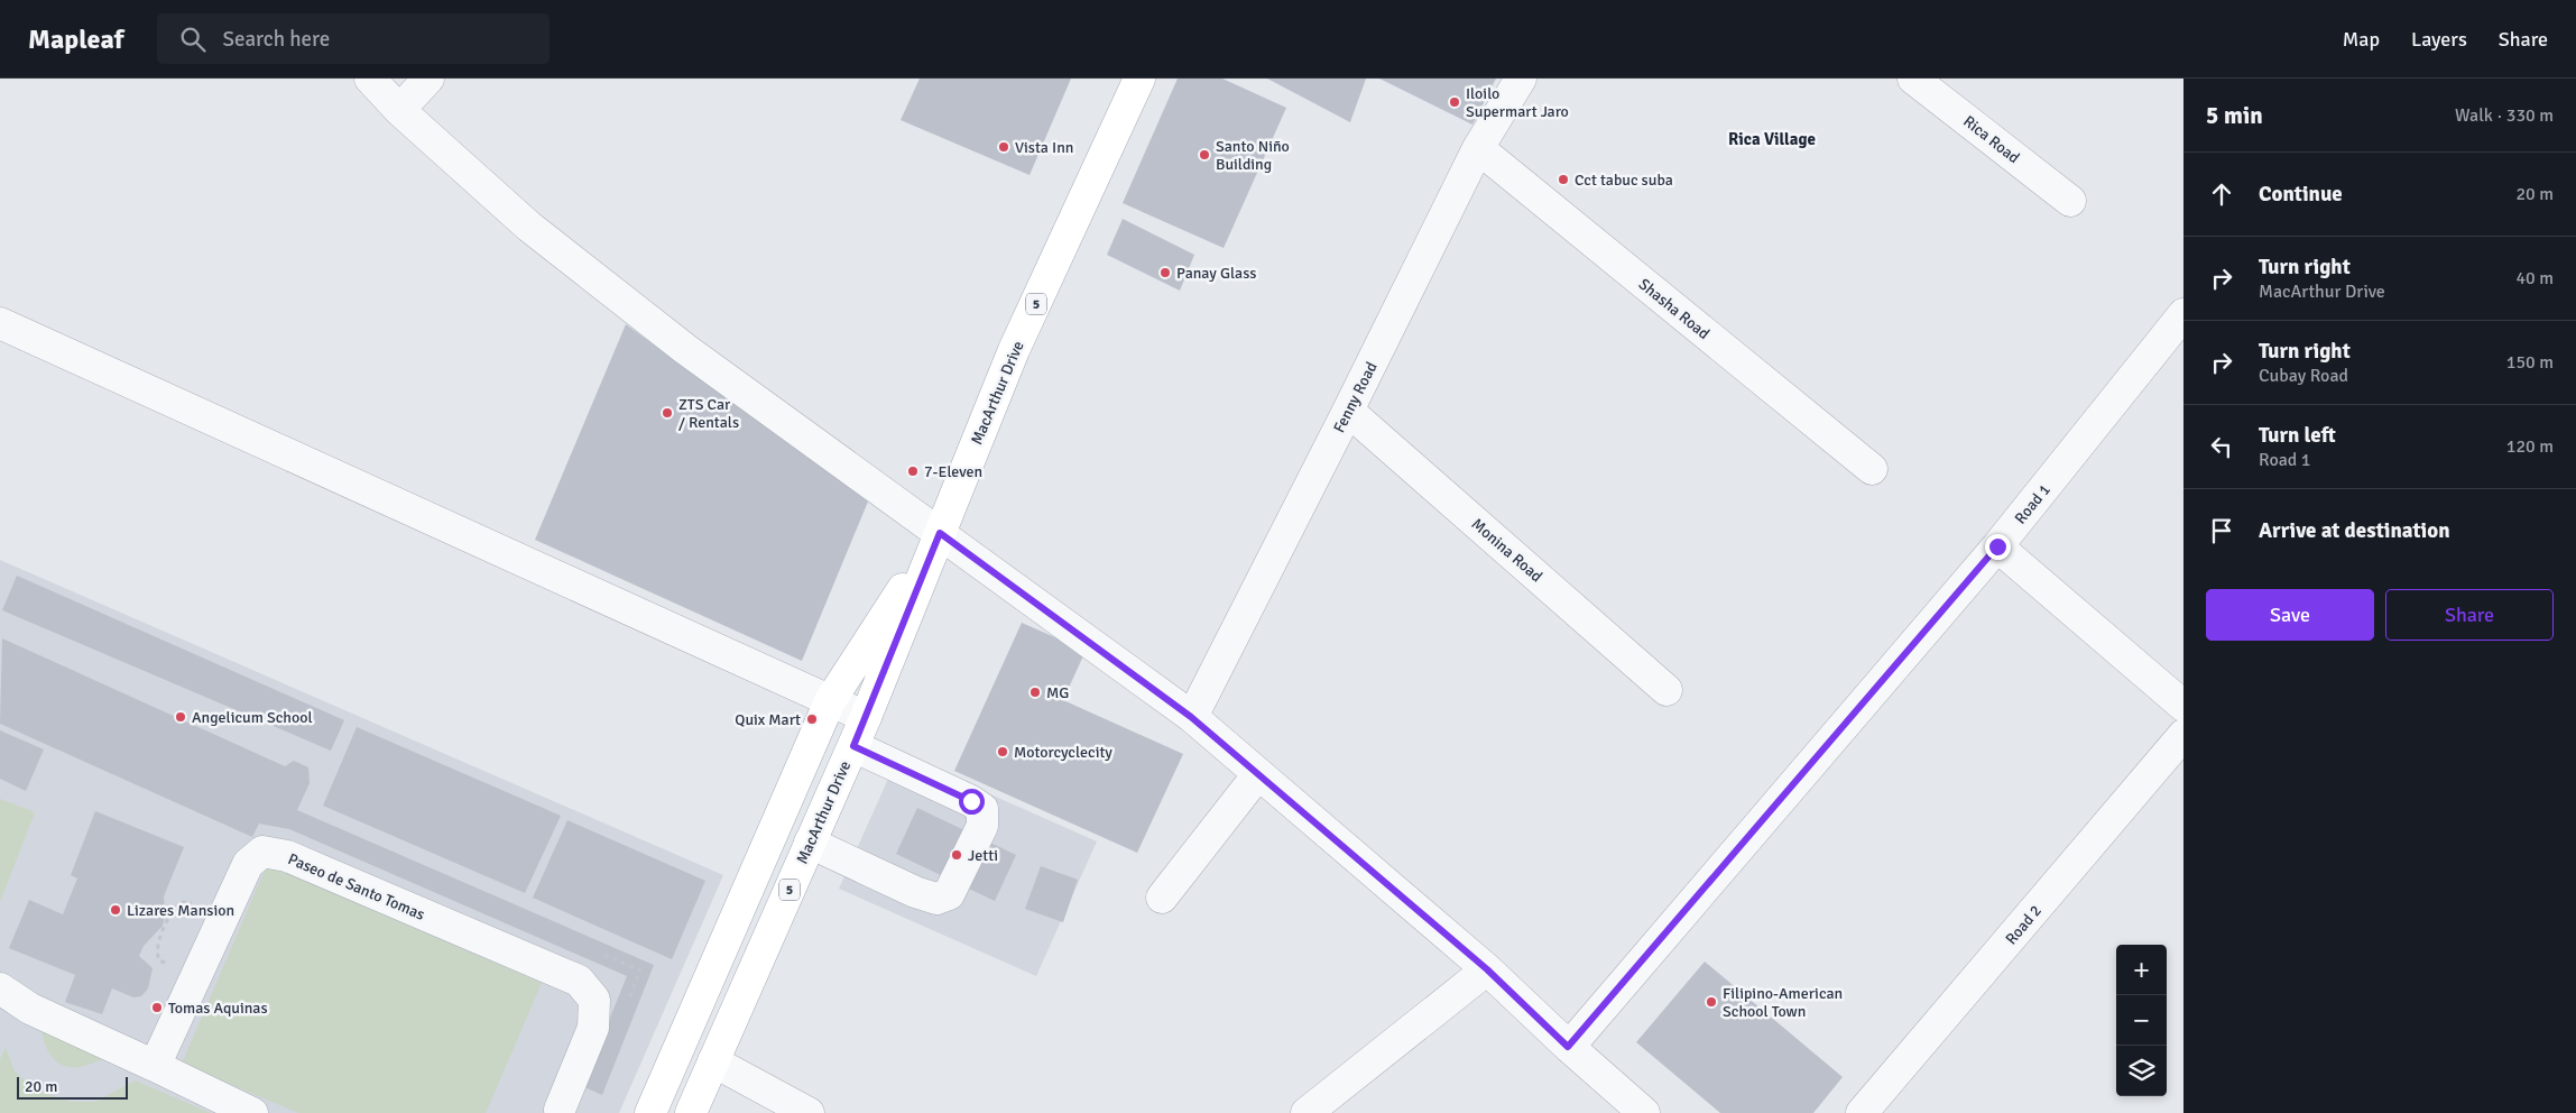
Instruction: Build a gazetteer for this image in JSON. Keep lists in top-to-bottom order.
{
  "streets": {
    "main road": ["5", "MacArthur Drive"],
    "street": [
      "Rica Road",
      "Shasha Road",
      "Fenny Road",
      "Road 1",
      "Monina Road",
      "Paseo de Santo Tomas",
      "Road 2"
    ]
  },
  "crossings": [
    ["Shasha Road", "Fenny Road"],
    ["Fenny Road", "Monina Road"]
  ],
  "districts": ["Rica Village"],
  "places": [
    "Iloilo Supermart Jaro",
    "Vista Inn",
    "Santo Niño Building",
    "Cct tabuc suba",
    "Panay Glass",
    "ZTS Car / Rentals",
    "7-Eleven",
    "MG",
    "Angelicum School",
    "Quix Mart",
    "Motorcyclecity",
    "Jetti",
    "Lizares Mansion",
    "Filipino-American School Town",
    "Tomas Aquinas"
  ],
  "scale_bar": "20 m",
  "page": {
    "header": "Mapleaf",
    "search": "Search here",
    "nav": ["Map", "Layers", "Share"],
    "heading": ["5 min", "Walk · 330 m"],
    "list": [
      ["Continue", "20 m"],
      ["Turn right", "MacArthur Drive", "40 m"],
      ["Turn right", "Cubay Road", "150 m"],
      ["Turn left", "Road 1", "120 m"],
      "Arrive at destination"
    ],
    "buttons": ["Save", "Share"],
    "map_buttons": ["+", "−"],
    "scale": "20 m"
  }
}
